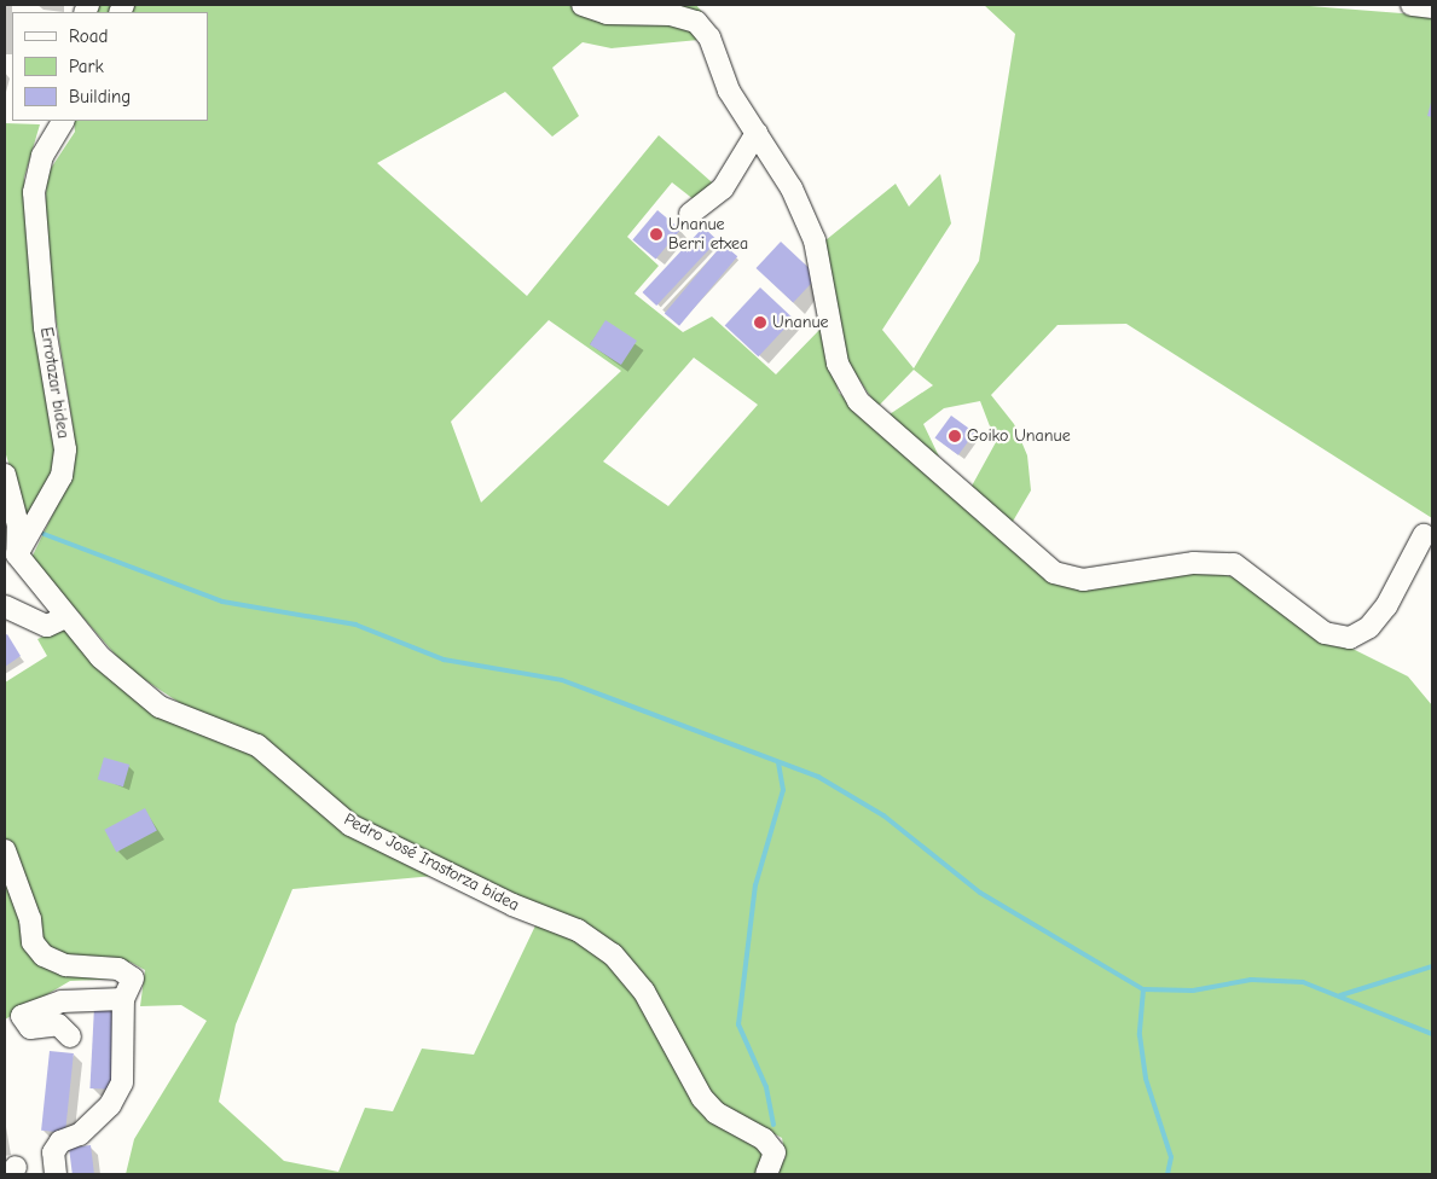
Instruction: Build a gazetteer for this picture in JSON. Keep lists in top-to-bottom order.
{
  "streets": {
    "street": ["Errotazar bidea", "Pedro José Irastorza bidea"]
  },
  "crossings": [
    ["Errotazar bidea", "Pedro José Irastorza bidea"]
  ],
  "places": ["Unanue Berri etxea", "Unanue", "Goiko Unanue"],
  "legend": ["Road", "Park", "Building"]
}
